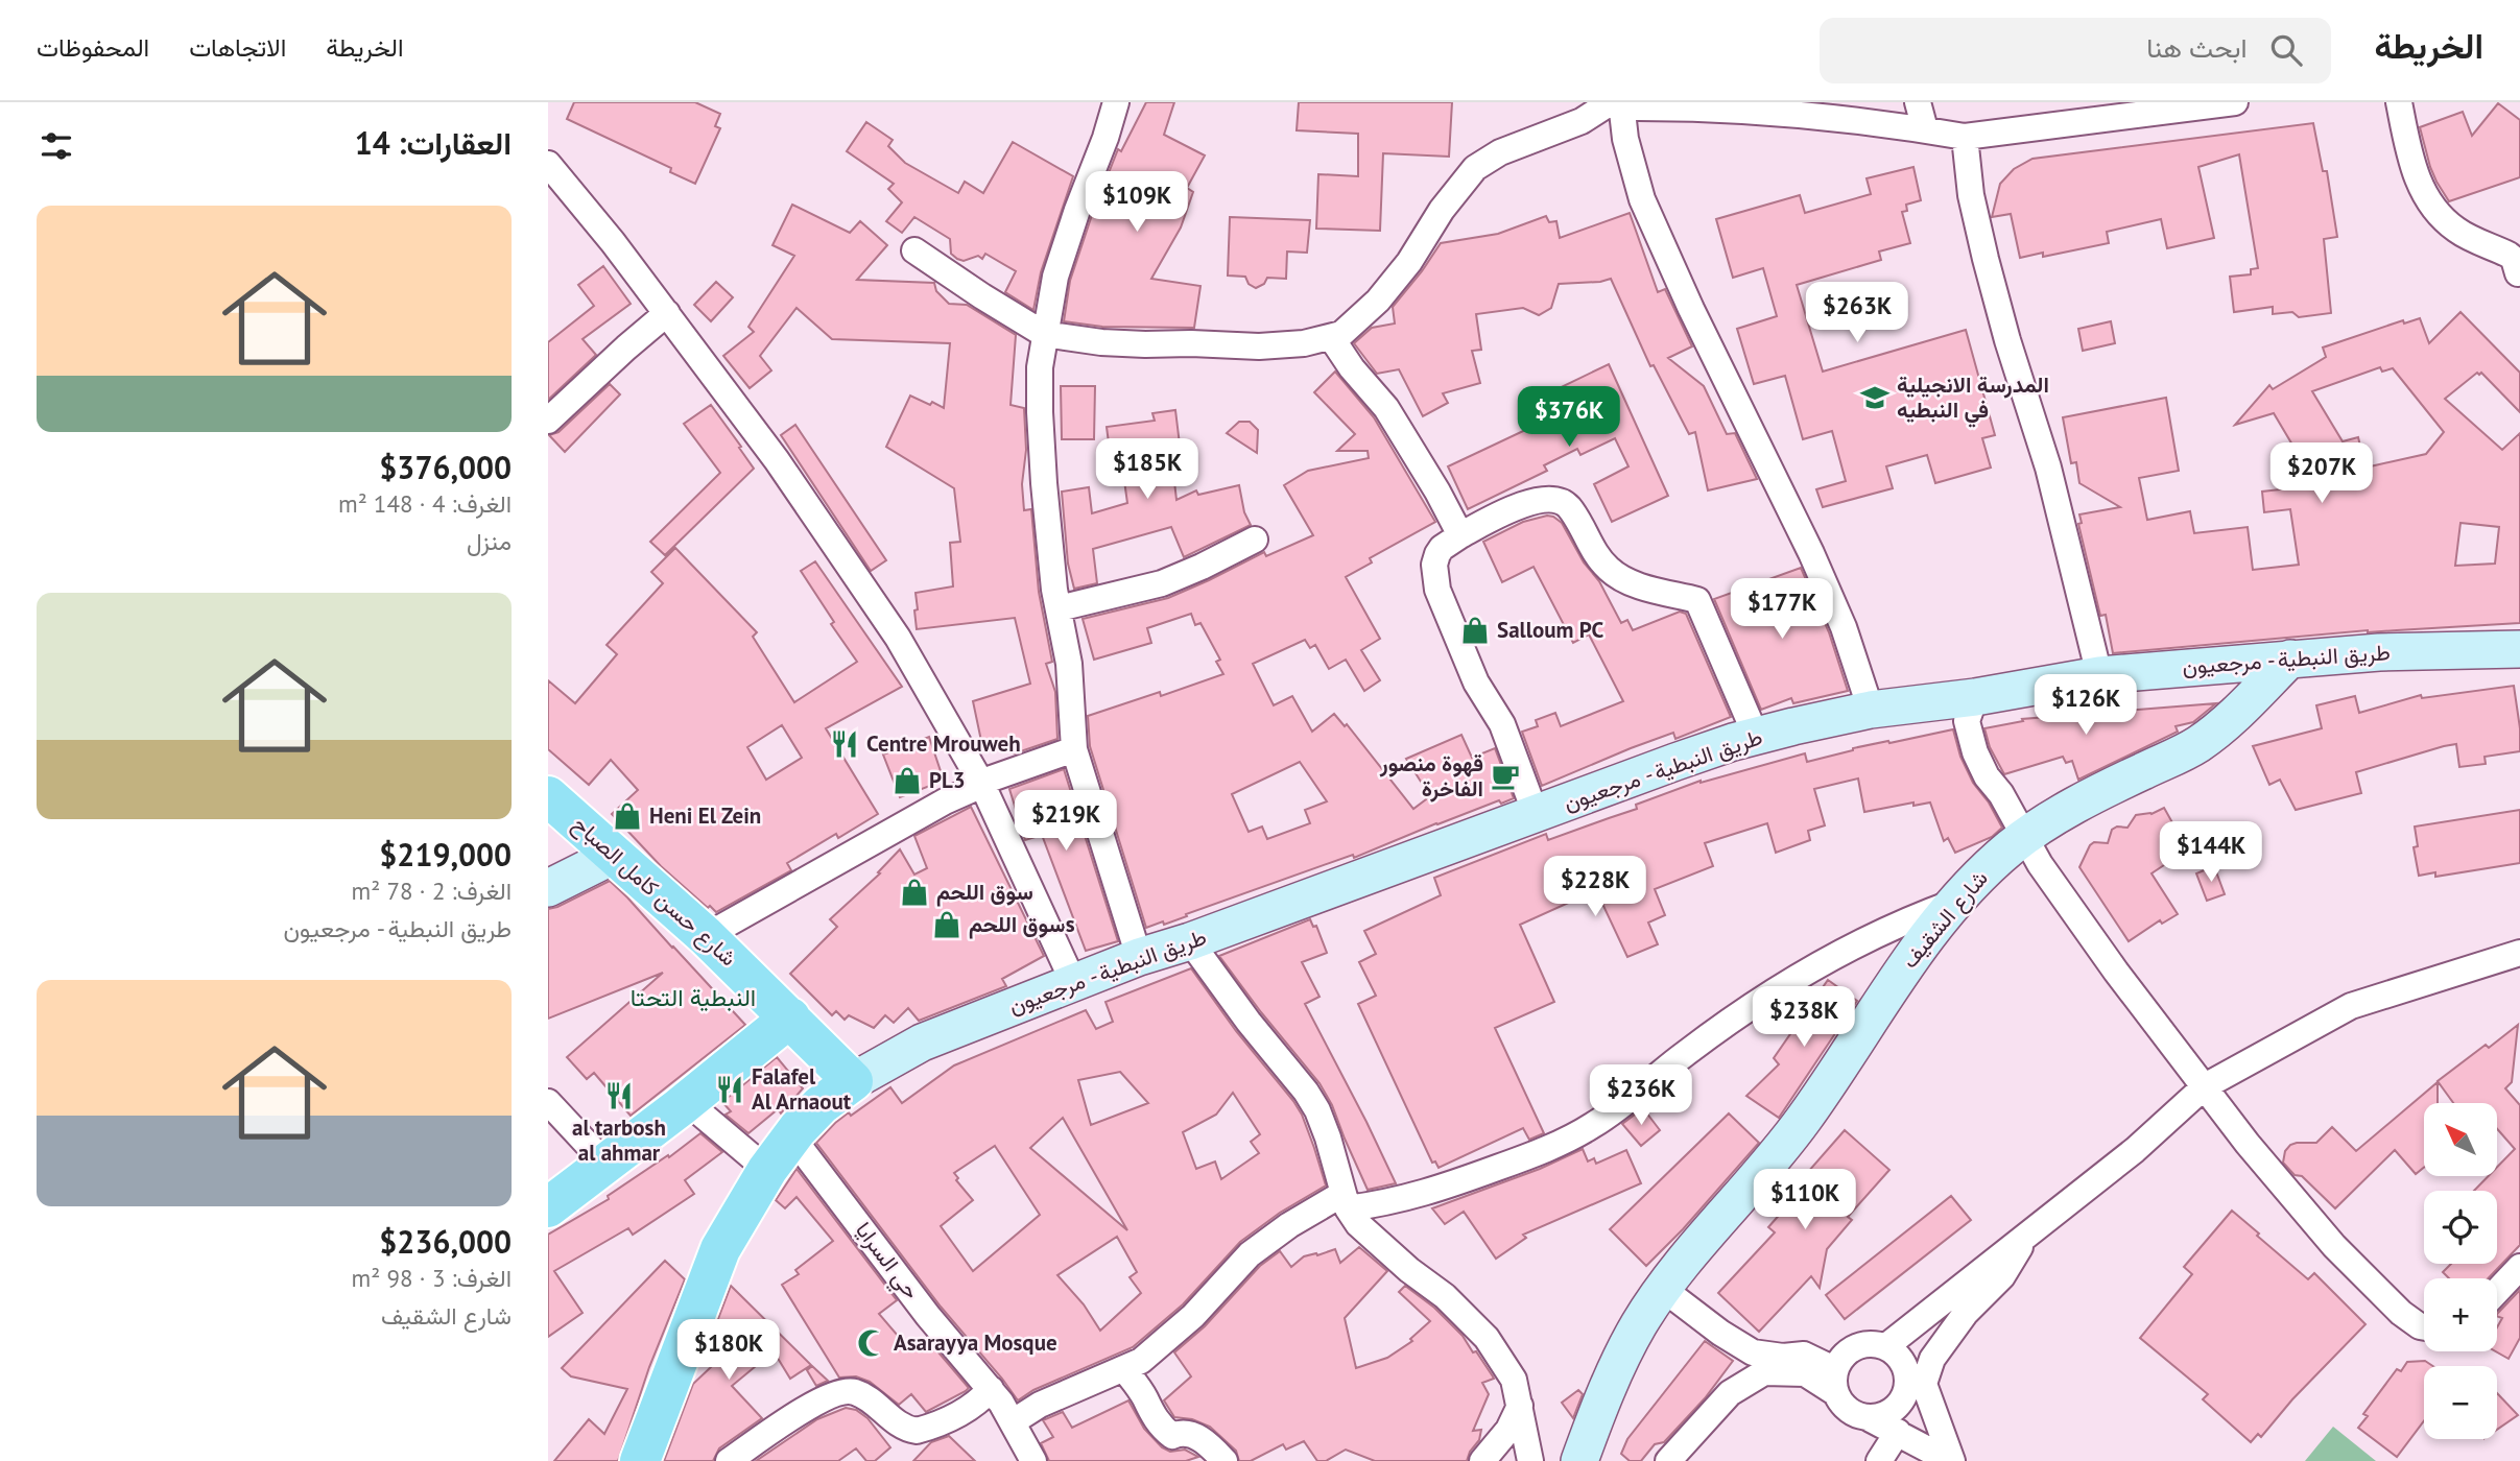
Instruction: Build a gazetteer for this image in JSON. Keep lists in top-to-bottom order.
{
  "streets": {
    "main road": ["طريق النبطية - مرجعيون", "شارع حسن كامل الصباح", "شارع الشقيف"],
    "street": ["حي السرايا"]
  },
  "crossings": [
    ["طريق النبطية - مرجعيون", "شارع حسن كامل الصباح"],
    ["طريق النبطية - مرجعيون", "شارع الشقيف"]
  ],
  "districts": ["النبطية التحتا"],
  "places": {
    "school or university": ["المدرسة الانجيلية في النبطيه"],
    "shop": [
      "Salloum PC",
      "PL3",
      "Heni El Zein",
      "سوق اللحم",
      "سوق اللحمs"
    ],
    "restaurant": ["Centre Mrouweh", "Falafel Al Arnaout", "al tarbosh al ahmar"],
    "cafe": ["قهوة منصور الفاخرة"],
    "mosque": ["Asarayya Mosque"]
  },
  "north": "top left",
  "page": {
    "header": "الخريطة",
    "search": "ابحث هنا",
    "nav": ["الخريطة", "الاتجاهات", "المحفوظات"],
    "heading": "العقارات: 14",
    "price": [
      "$109K",
      "$263K",
      "$376K",
      "$185K",
      "$207K",
      "$177K",
      "$126K",
      "$219K",
      "$144K",
      "$228K",
      "$238K",
      "$236K",
      "$110K",
      "$180K"
    ],
    "list": [
      {
        "name": "$376,000",
        "note": "الغرف: 4 · 148 m² · منزل"
      },
      {
        "name": "$219,000",
        "note": "الغرف: 2 · 78 m² · طريق النبطية - مرجعيون"
      },
      {
        "name": "$236,000",
        "note": "الغرف: 3 · 98 m² · شارع الشقيف"
      }
    ],
    "map_buttons": ["+", "−"]
  }
}
